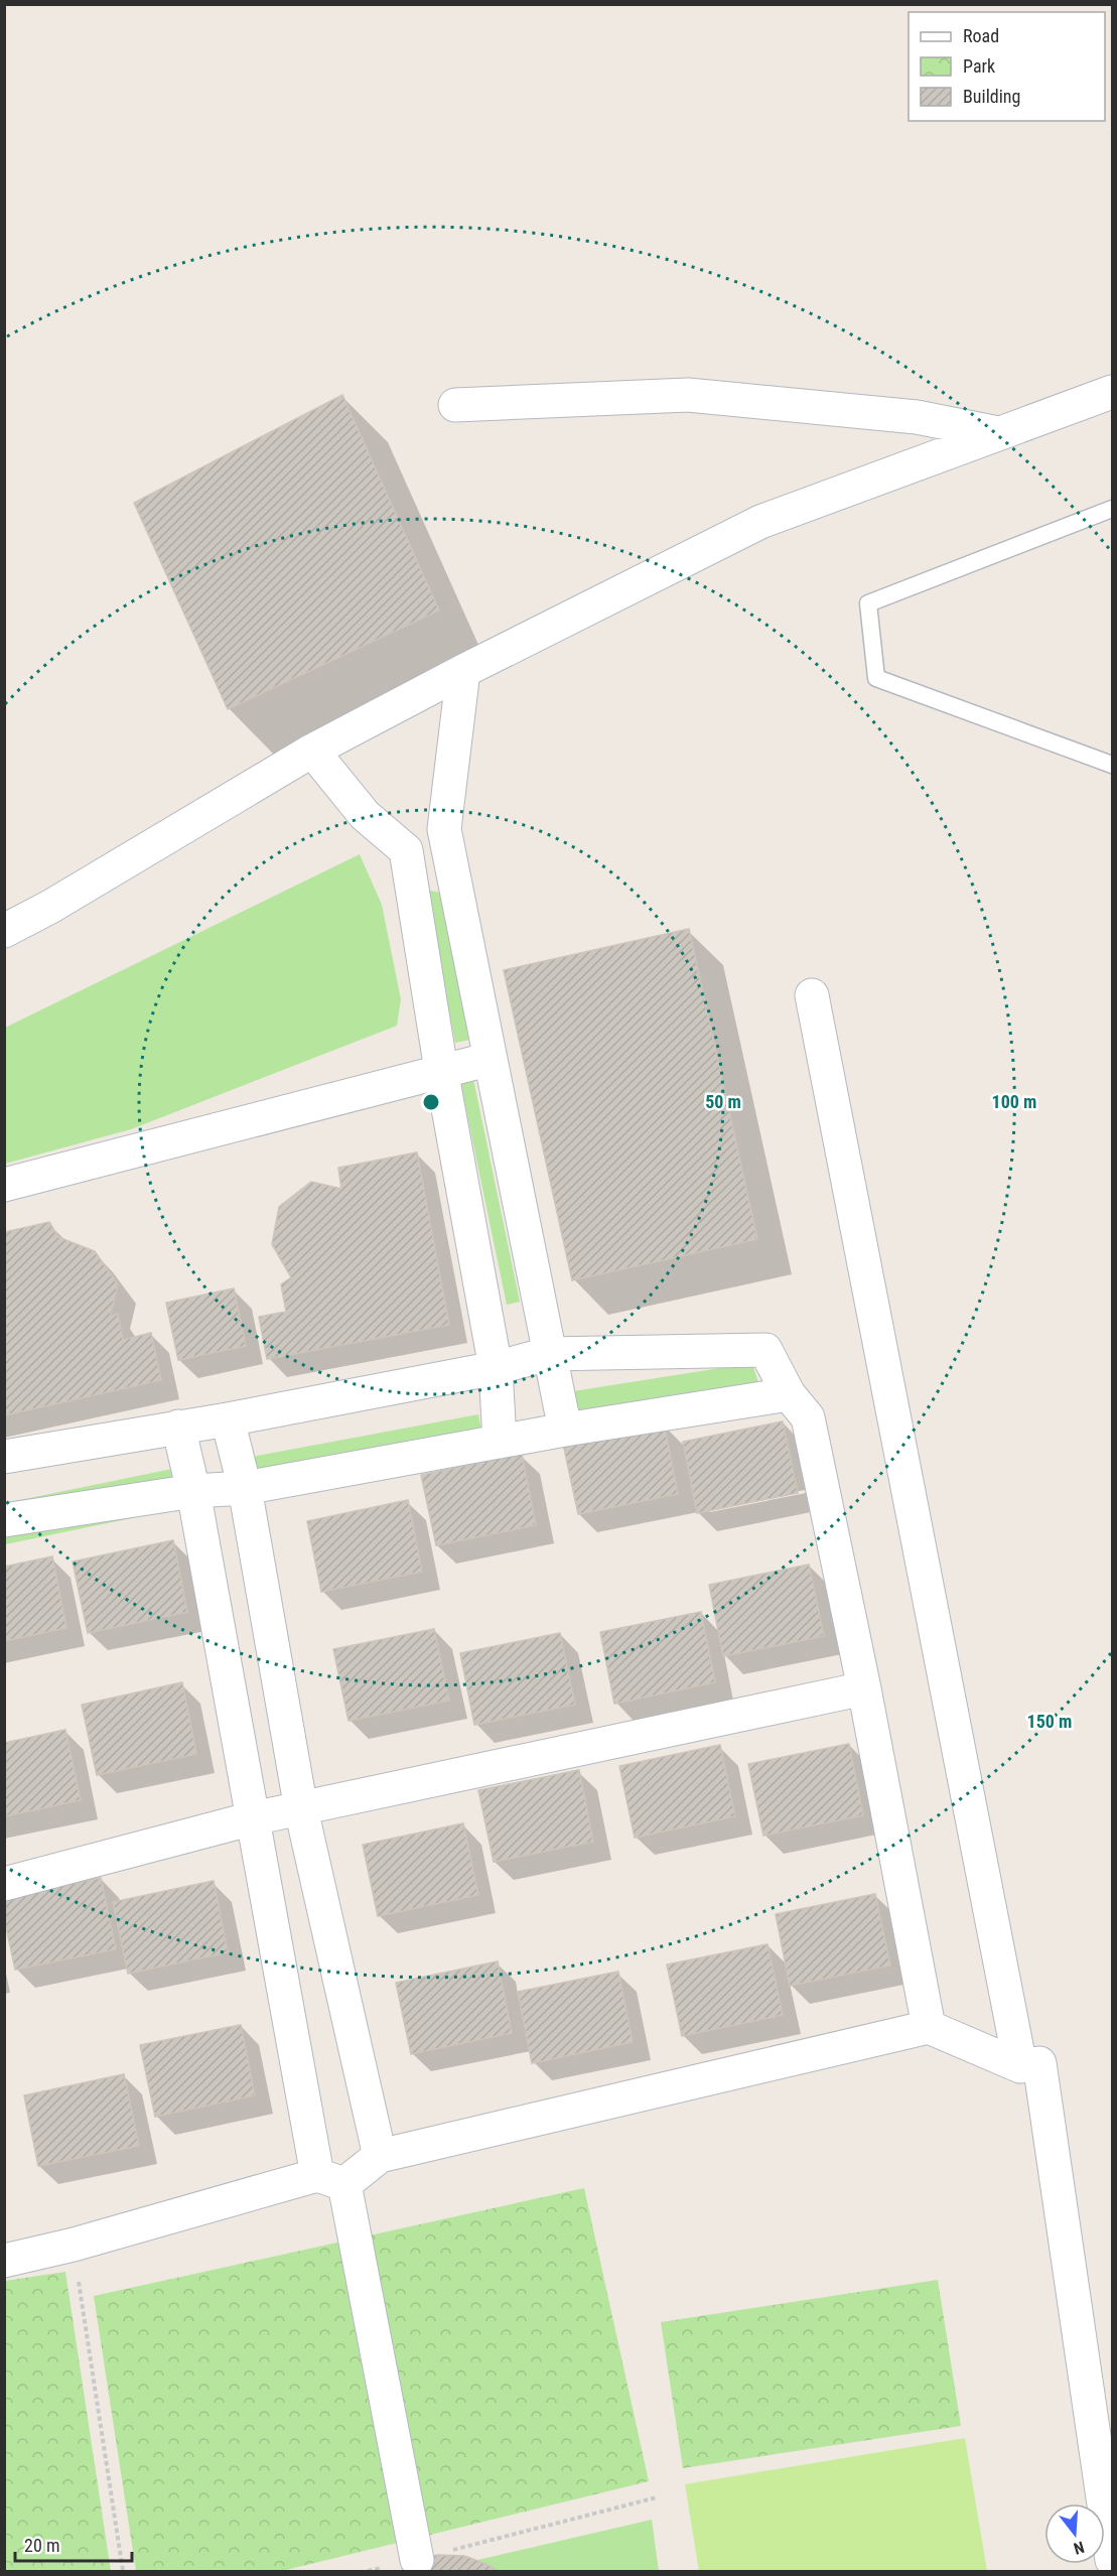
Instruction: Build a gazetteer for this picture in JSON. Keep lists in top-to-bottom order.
{
  "legend": ["Road", "Park", "Building"],
  "scale_bar": "20 m",
  "north": "bottom",
  "rings": ["50 m", "100 m", "150 m"]
}
